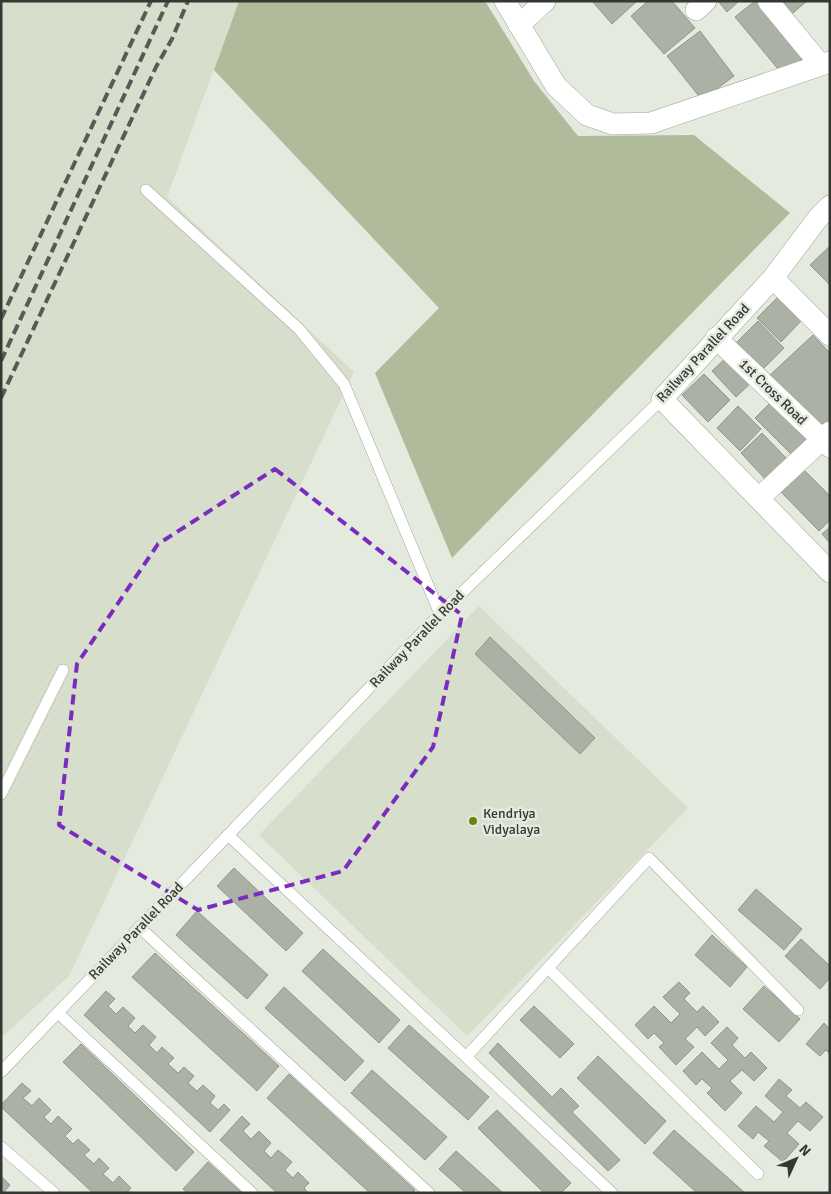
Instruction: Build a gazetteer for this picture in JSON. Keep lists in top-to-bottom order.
{
  "streets": {
    "street": ["Railway Parallel Road", "1st Cross Road"]
  },
  "crossings": [
    ["Railway Parallel Road", "1st Cross Road"]
  ],
  "places": ["Kendriya Vidyalaya"],
  "north": "top right"
}
